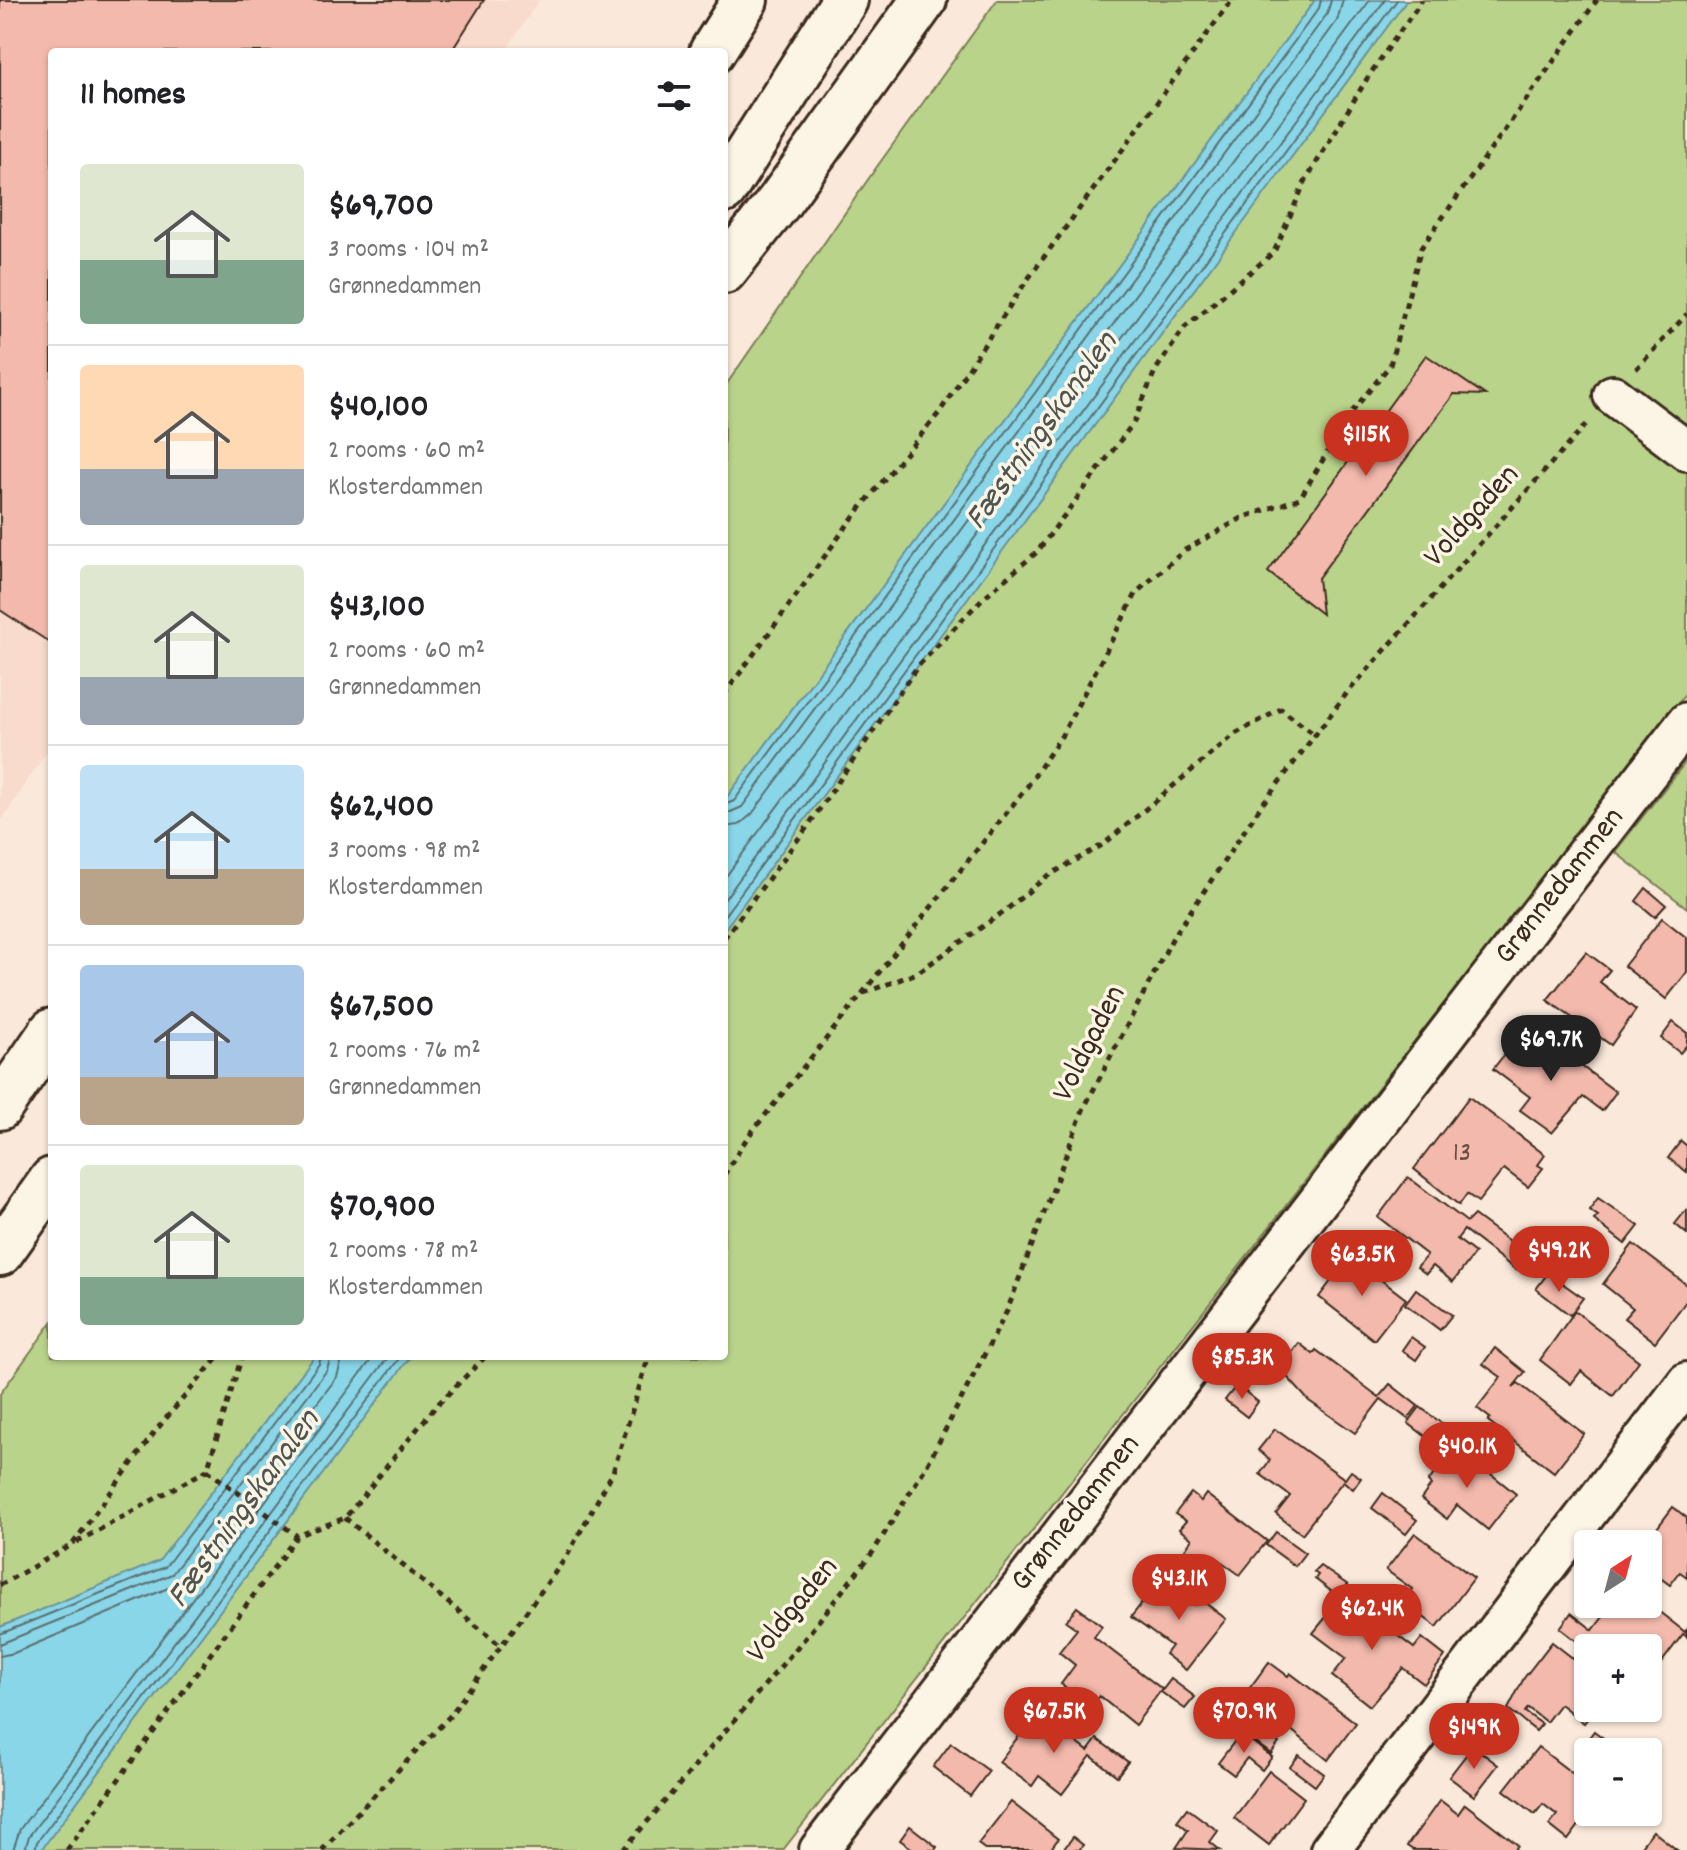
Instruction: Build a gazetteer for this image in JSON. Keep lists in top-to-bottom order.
{
  "streets": {
    "street": ["Grønnedammen"],
    "path": ["Voldgaden"]
  },
  "water": ["Fæstningskanalen"],
  "house_numbers": ["13"],
  "north": "top right",
  "page": {
    "heading": "11 homes",
    "list": [
      {
        "name": "$69,700",
        "note": "3 rooms · 104 m² · Grønnedammen"
      },
      {
        "name": "$40,100",
        "note": "2 rooms · 60 m² · Klosterdammen"
      },
      {
        "name": "$43,100",
        "note": "2 rooms · 60 m² · Grønnedammen"
      },
      {
        "name": "$62,400",
        "note": "3 rooms · 98 m² · Klosterdammen"
      },
      {
        "name": "$67,500",
        "note": "2 rooms · 76 m² · Grønnedammen"
      },
      {
        "name": "$70,900",
        "note": "2 rooms · 78 m² · Klosterdammen"
      }
    ],
    "price": [
      "$115K",
      "$69.7K",
      "$49.2K",
      "$63.5K",
      "$85.3K",
      "$40.1K",
      "$43.1K",
      "$62.4K",
      "$67.5K",
      "$70.9K",
      "$149K"
    ],
    "map_buttons": ["+", "−"]
  }
}
